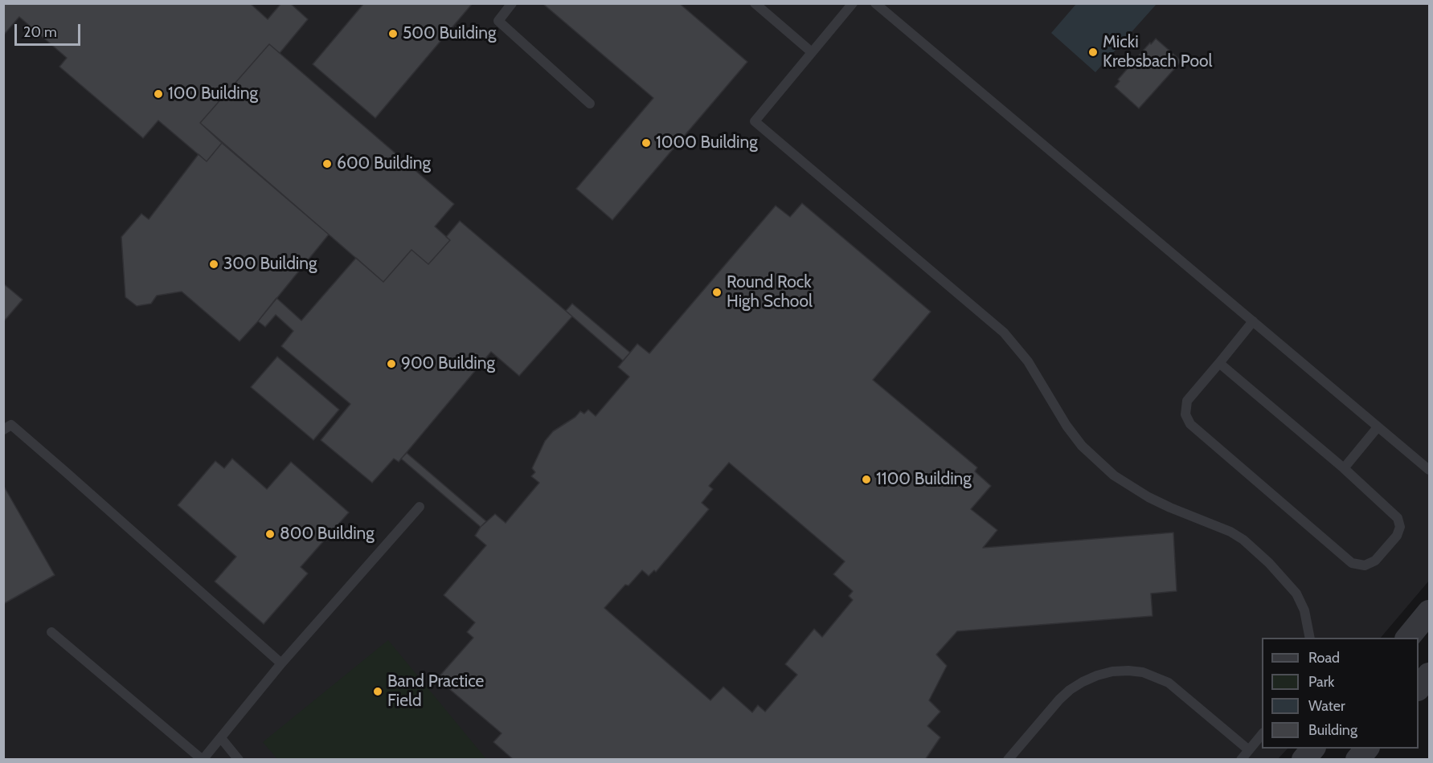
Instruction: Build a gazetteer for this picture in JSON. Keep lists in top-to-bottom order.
{
  "places": [
    "500 Building",
    "Micki Krebsbach Pool",
    "100 Building",
    "1000 Building",
    "600 Building",
    "300 Building",
    "Round Rock High School",
    "900 Building",
    "1100 Building",
    "800 Building",
    "Band Practice Field"
  ],
  "legend": [
    "Road",
    "Park",
    "Water",
    "Building"
  ],
  "scale_bar": "20 m"
}
